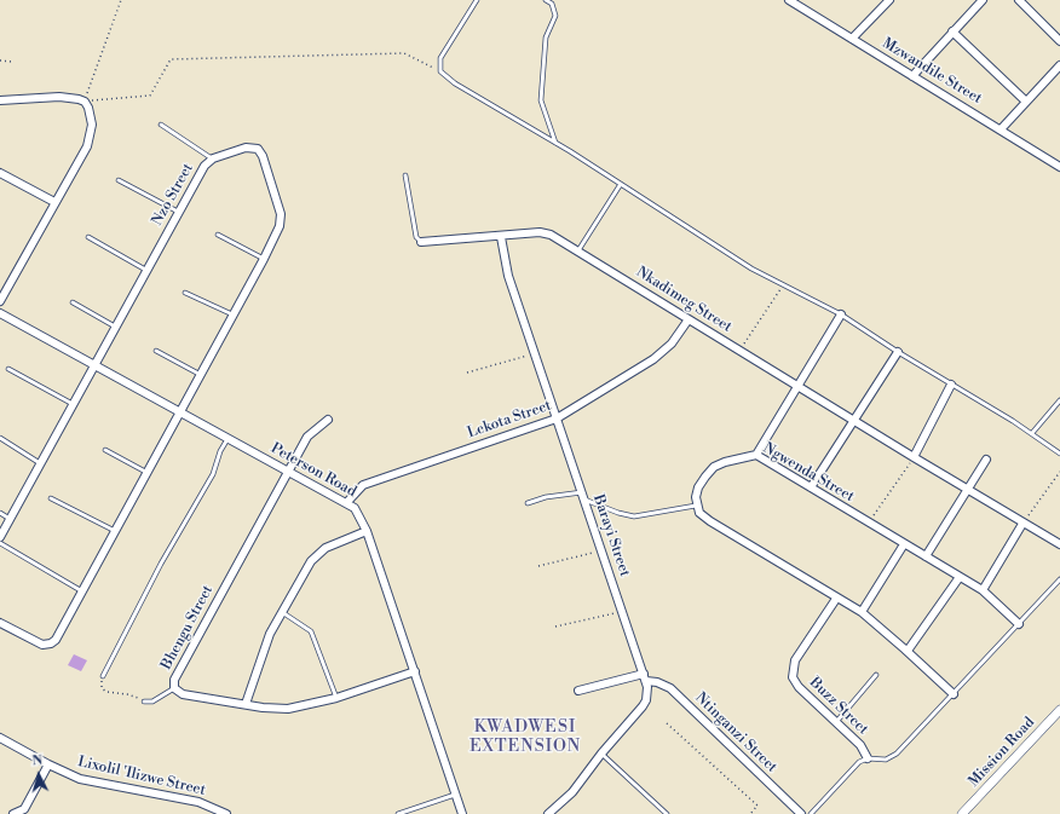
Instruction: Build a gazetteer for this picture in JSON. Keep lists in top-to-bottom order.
{
  "streets": {
    "street": [
      "Mzwandile Street",
      "Nzo Street",
      "Nkadimeg Street",
      "Lekota Street",
      "Peterson Road",
      "Ngwenda Street",
      "Barayi Street",
      "Bhengu Street",
      "Buzz Street",
      "Ntinganzi Street",
      "Mission Road",
      "Lixolil 'Ilizwe Street"
    ]
  },
  "crossings": [
    ["Nzo Street", "Peterson Road"],
    ["Nkadimeg Street", "Lekota Street"],
    ["Nkadimeg Street", "Barayi Street"],
    ["Lekota Street", "Peterson Road"],
    ["Lekota Street", "Barayi Street"],
    ["Peterson Road", "Bhengu Street"],
    ["Barayi Street", "Ntinganzi Street"]
  ],
  "districts": ["KWADWESI EXTENSION"],
  "north": "top"
}
